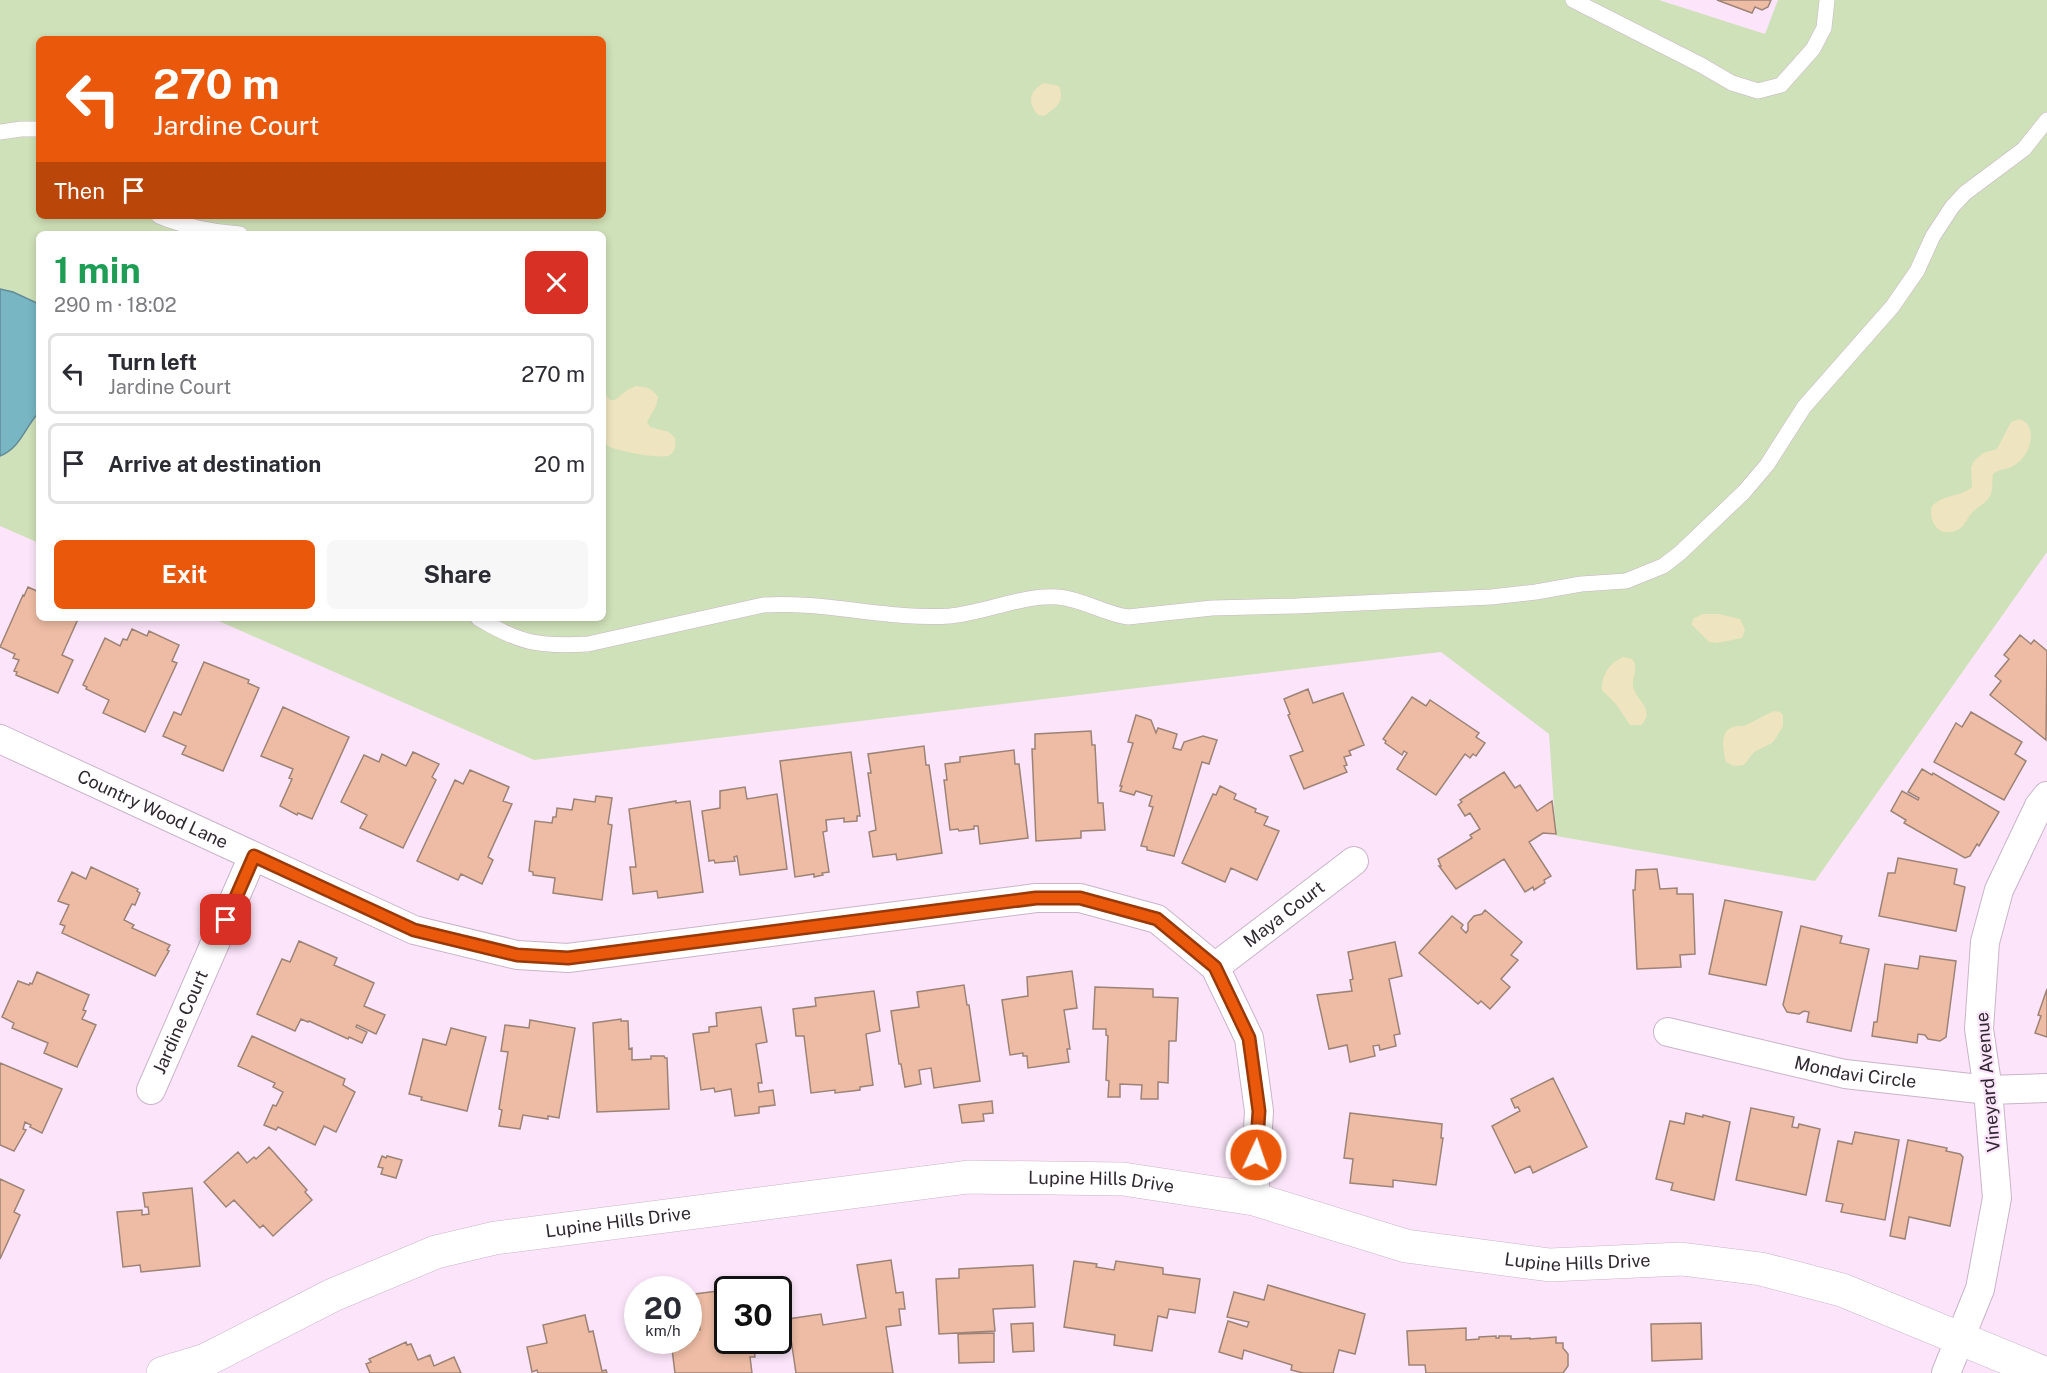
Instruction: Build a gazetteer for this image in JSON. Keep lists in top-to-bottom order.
{
  "streets": {
    "street": [
      "Country Wood Lane",
      "Maya Court",
      "Jardine Court",
      "Mondavi Circle",
      "Vineyard Avenue",
      "Lupine Hills Drive"
    ]
  },
  "crossings": [
    ["Country Wood Lane", "Maya Court"],
    ["Country Wood Lane", "Jardine Court"],
    ["Country Wood Lane", "Lupine Hills Drive"],
    ["Mondavi Circle", "Vineyard Avenue"],
    ["Vineyard Avenue", "Lupine Hills Drive"]
  ],
  "page": {
    "turn": ["270 m", "Jardine Court"],
    "then": "Then",
    "heading": ["1 min", "290 m · 18:02"],
    "list": [
      {
        "name": "Turn left",
        "note": "Jardine Court",
        "value": "270 m"
      },
      {
        "name": "Arrive at destination",
        "value": "20 m"
      }
    ],
    "buttons": ["Exit", "Share"],
    "speed": "20 km/h",
    "limit": "30"
  }
}
